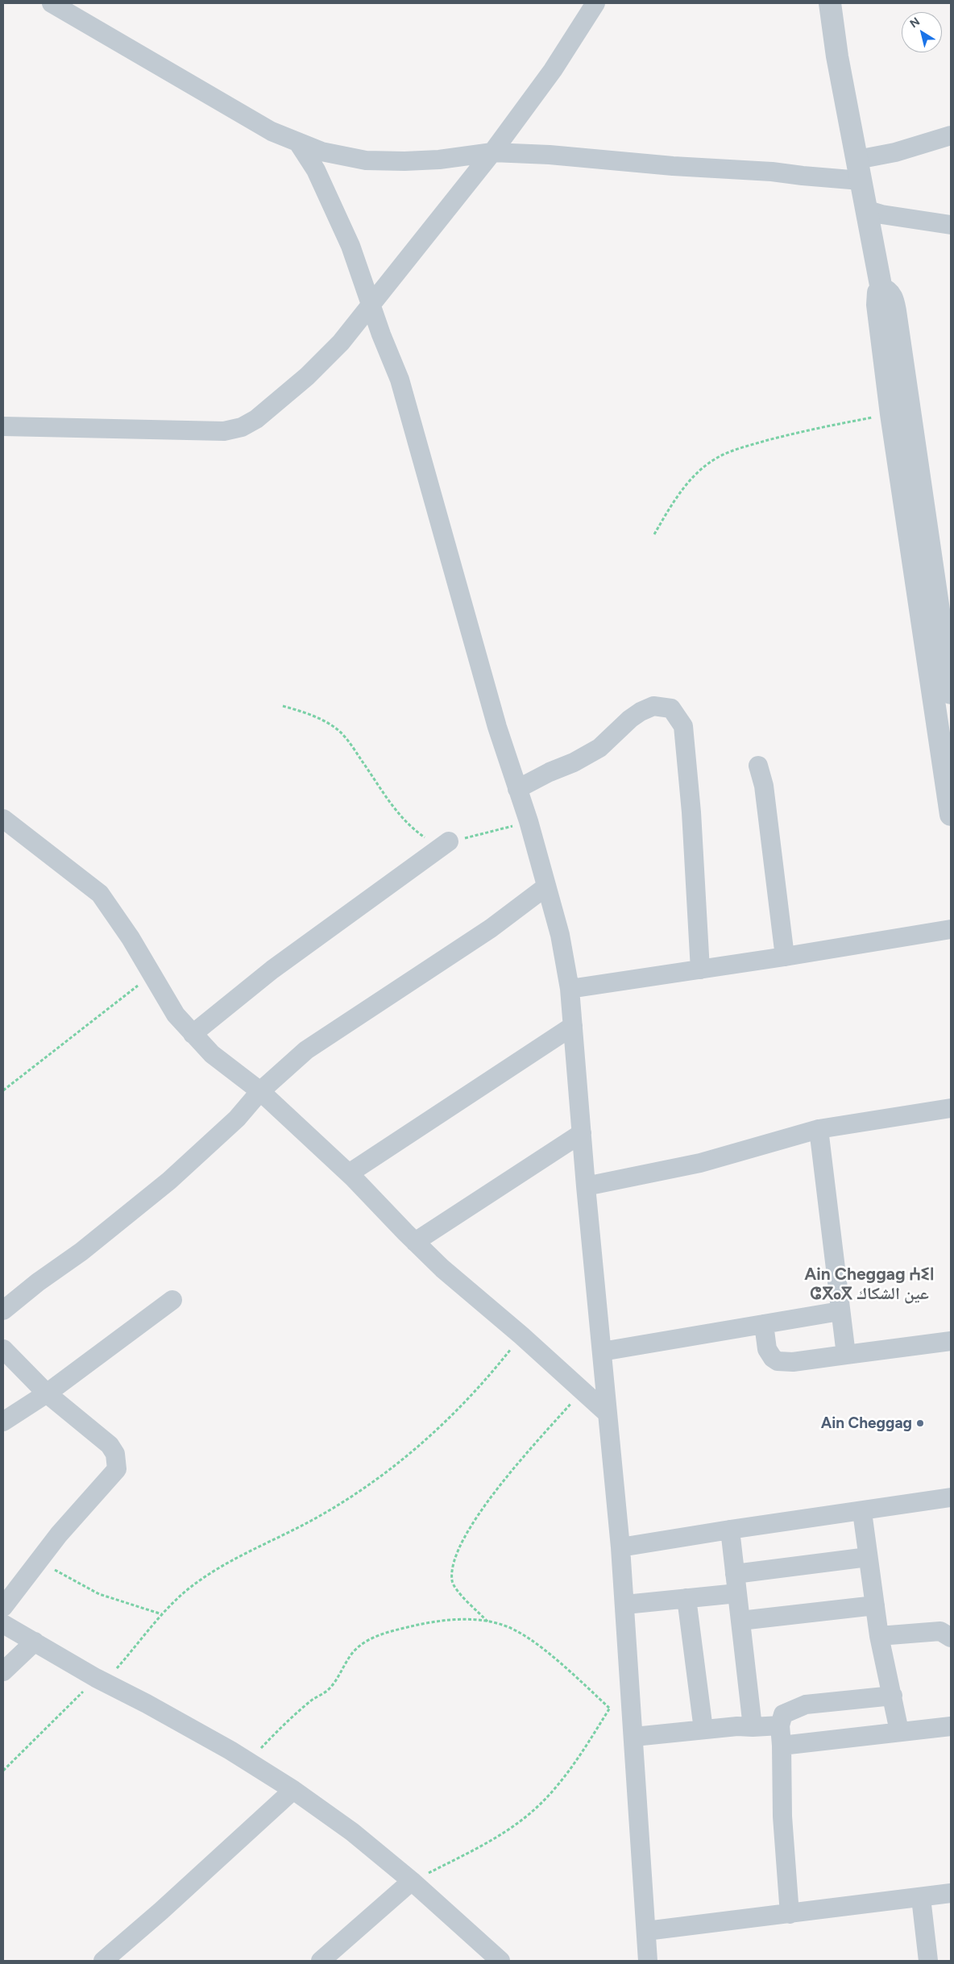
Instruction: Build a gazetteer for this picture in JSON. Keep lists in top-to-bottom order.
{
  "districts": ["Ain Cheggag ⵄⵉⵏ ⵛⴳⴰⴳ عين الشكاك"],
  "places": ["Ain Cheggag"],
  "north": "top left"
}
